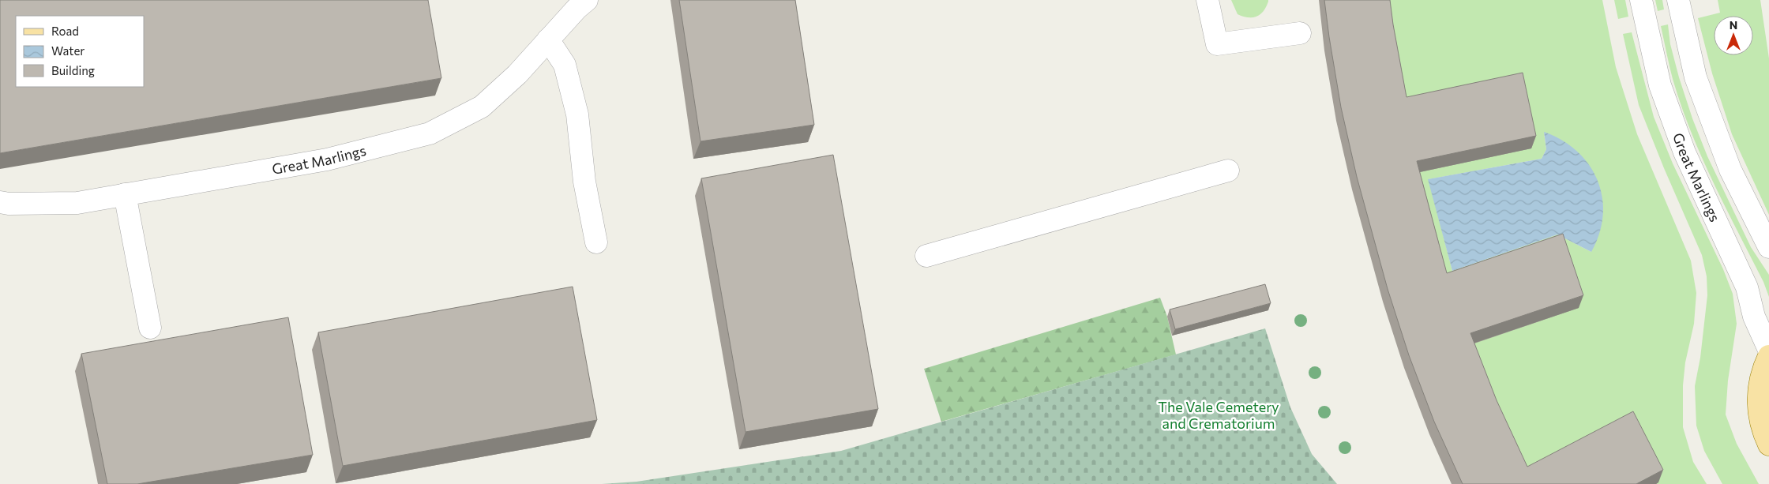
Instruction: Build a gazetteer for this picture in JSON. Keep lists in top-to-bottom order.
{
  "streets": {
    "street": ["Great Marlings"]
  },
  "parks": ["The Vale Cemetery and Crematorium"],
  "legend": ["Road", "Water", "Building"],
  "north": "top"
}
